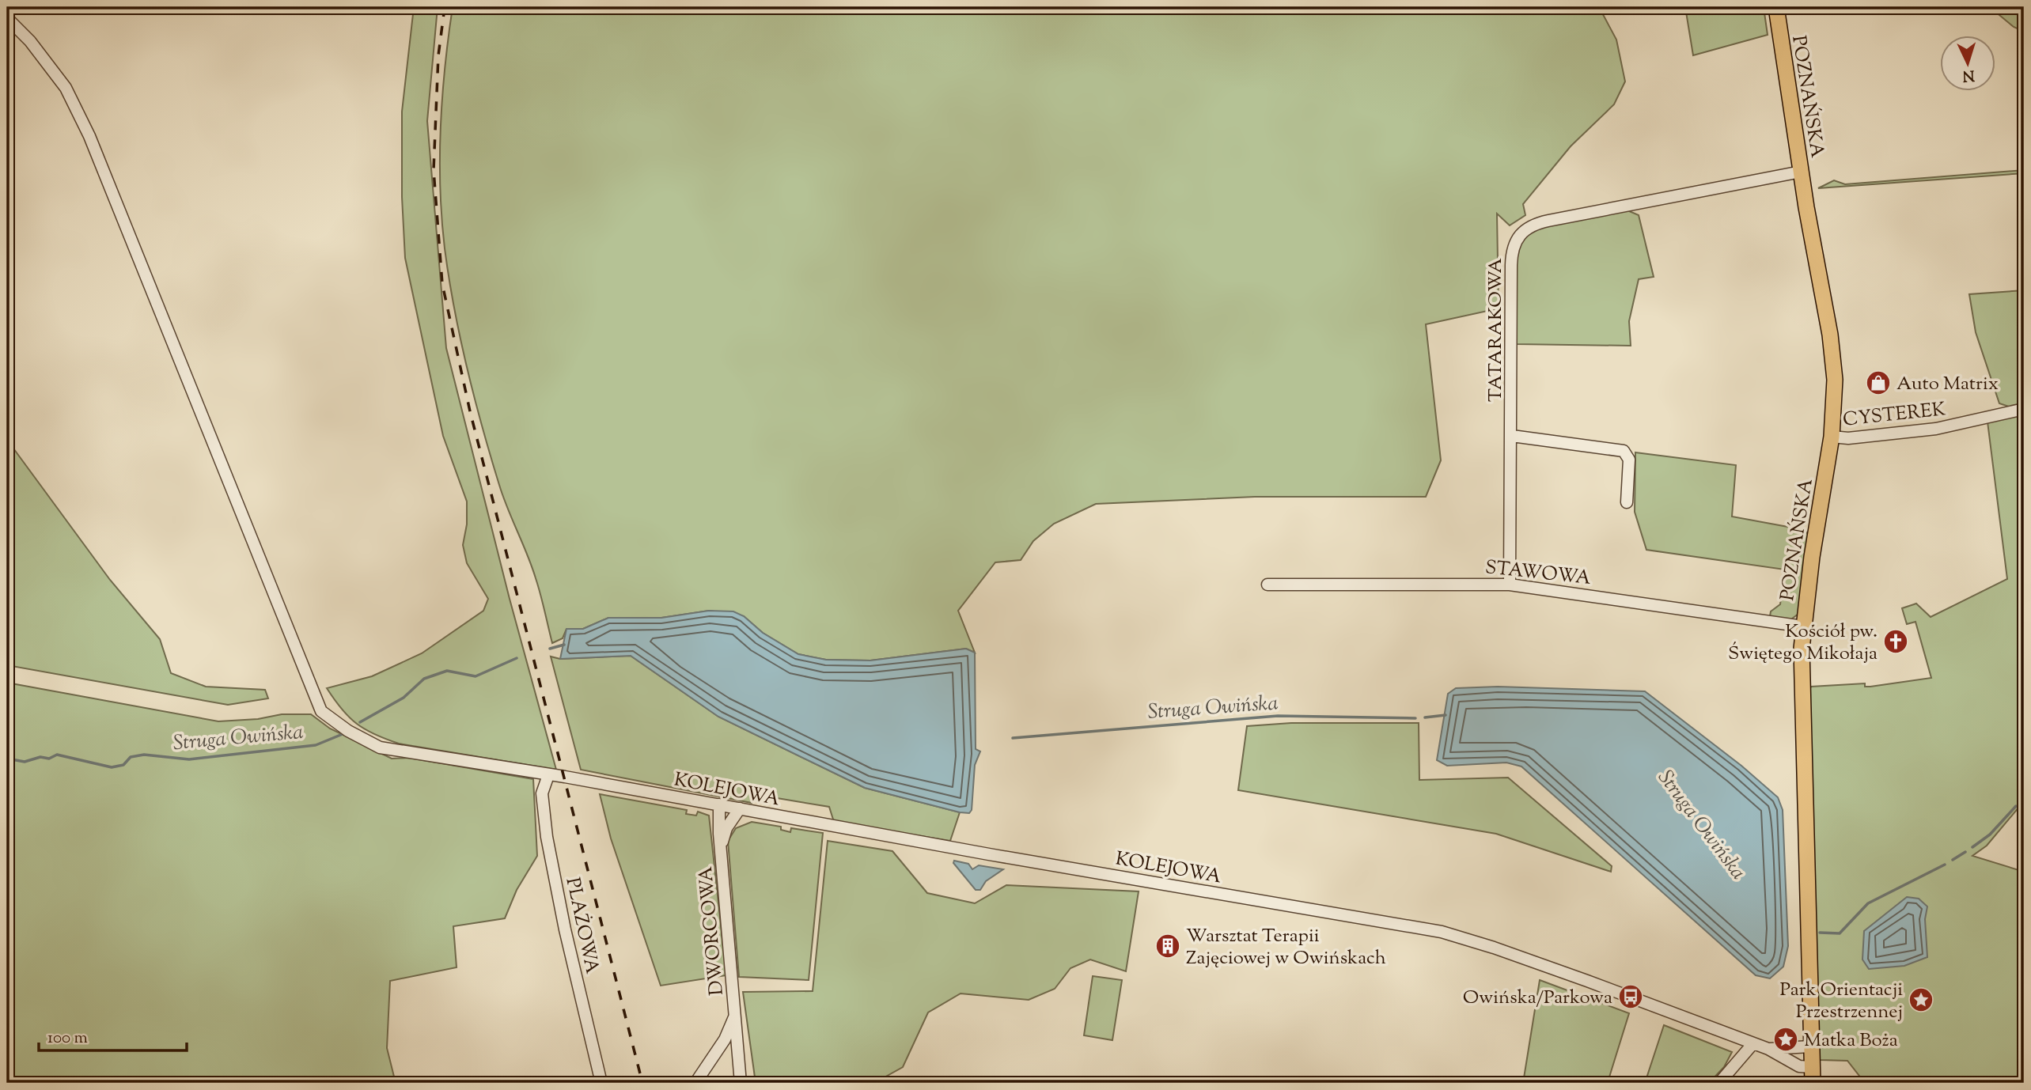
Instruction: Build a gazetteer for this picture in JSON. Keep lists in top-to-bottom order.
{
  "streets": {
    "main road": ["POZNAŃSKA"],
    "street": [
      "TATARAKOWA",
      "CYSTEREK",
      "STAWOWA",
      "KOLEJOWA",
      "PLAŻOWA",
      "DWORCOWA"
    ]
  },
  "crossings": [
    ["POZNAŃSKA", "TATARAKOWA"],
    ["POZNAŃSKA", "CYSTEREK"],
    ["POZNAŃSKA", "STAWOWA"],
    ["POZNAŃSKA", "KOLEJOWA"],
    ["TATARAKOWA", "STAWOWA"],
    ["KOLEJOWA", "PLAŻOWA"],
    ["KOLEJOWA", "DWORCOWA"]
  ],
  "water": ["Struga Owińska"],
  "places": {
    "shop": ["Auto Matrix"],
    "church": ["Kościół pw. Świętego Mikołaja"],
    "building": ["Warsztat Terapii Zajęciowej w Owińskach"],
    "bus stop": ["Owińska/Parkowa"],
    "place": ["Park Orientacji Przestrzennej", "Matka Boża"]
  },
  "scale_bar": "100 m",
  "north": "bottom"
}
